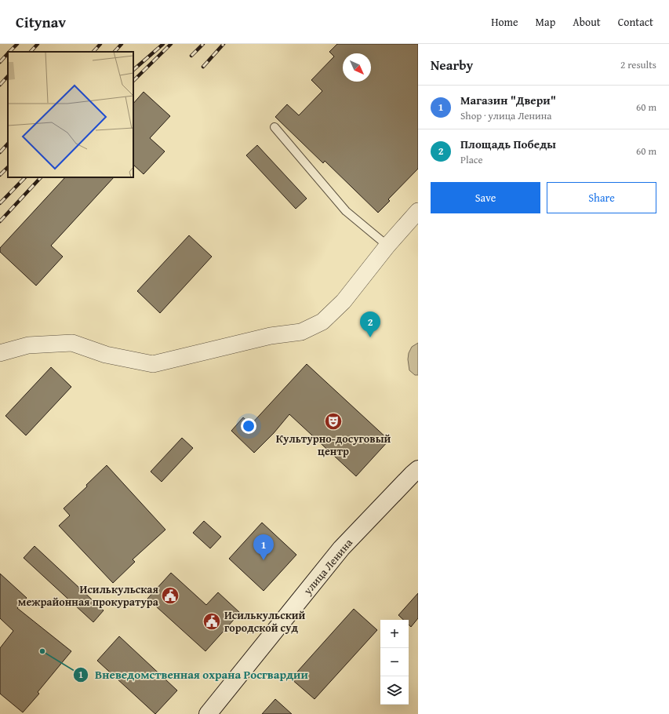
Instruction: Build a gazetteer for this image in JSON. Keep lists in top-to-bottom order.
{
  "streets": {
    "street": ["улица Ленина"]
  },
  "places": {
    "theatre": ["Культурно-досуговый центр"],
    "public building": ["Исилькульская межрайонная прокуратура", "Исилькульский городской суд"],
    "other": ["Вневедомственная охрана Росгвардии"]
  },
  "north": "bottom right",
  "page": {
    "header": "Citynav",
    "nav": [
      "Home",
      "Map",
      "About",
      "Contact"
    ],
    "heading": ["Nearby", "2 results"],
    "list": [
      {
        "mark": "1",
        "name": "Магазин \"Двери\"",
        "note": "Shop · улица Ленина",
        "value": "60 m"
      },
      {
        "mark": "2",
        "name": "Площадь Победы",
        "note": "Place",
        "value": "60 m"
      }
    ],
    "buttons": ["Save", "Share"],
    "pins": ["2", "1"],
    "map_buttons": ["+", "−"]
  }
}
